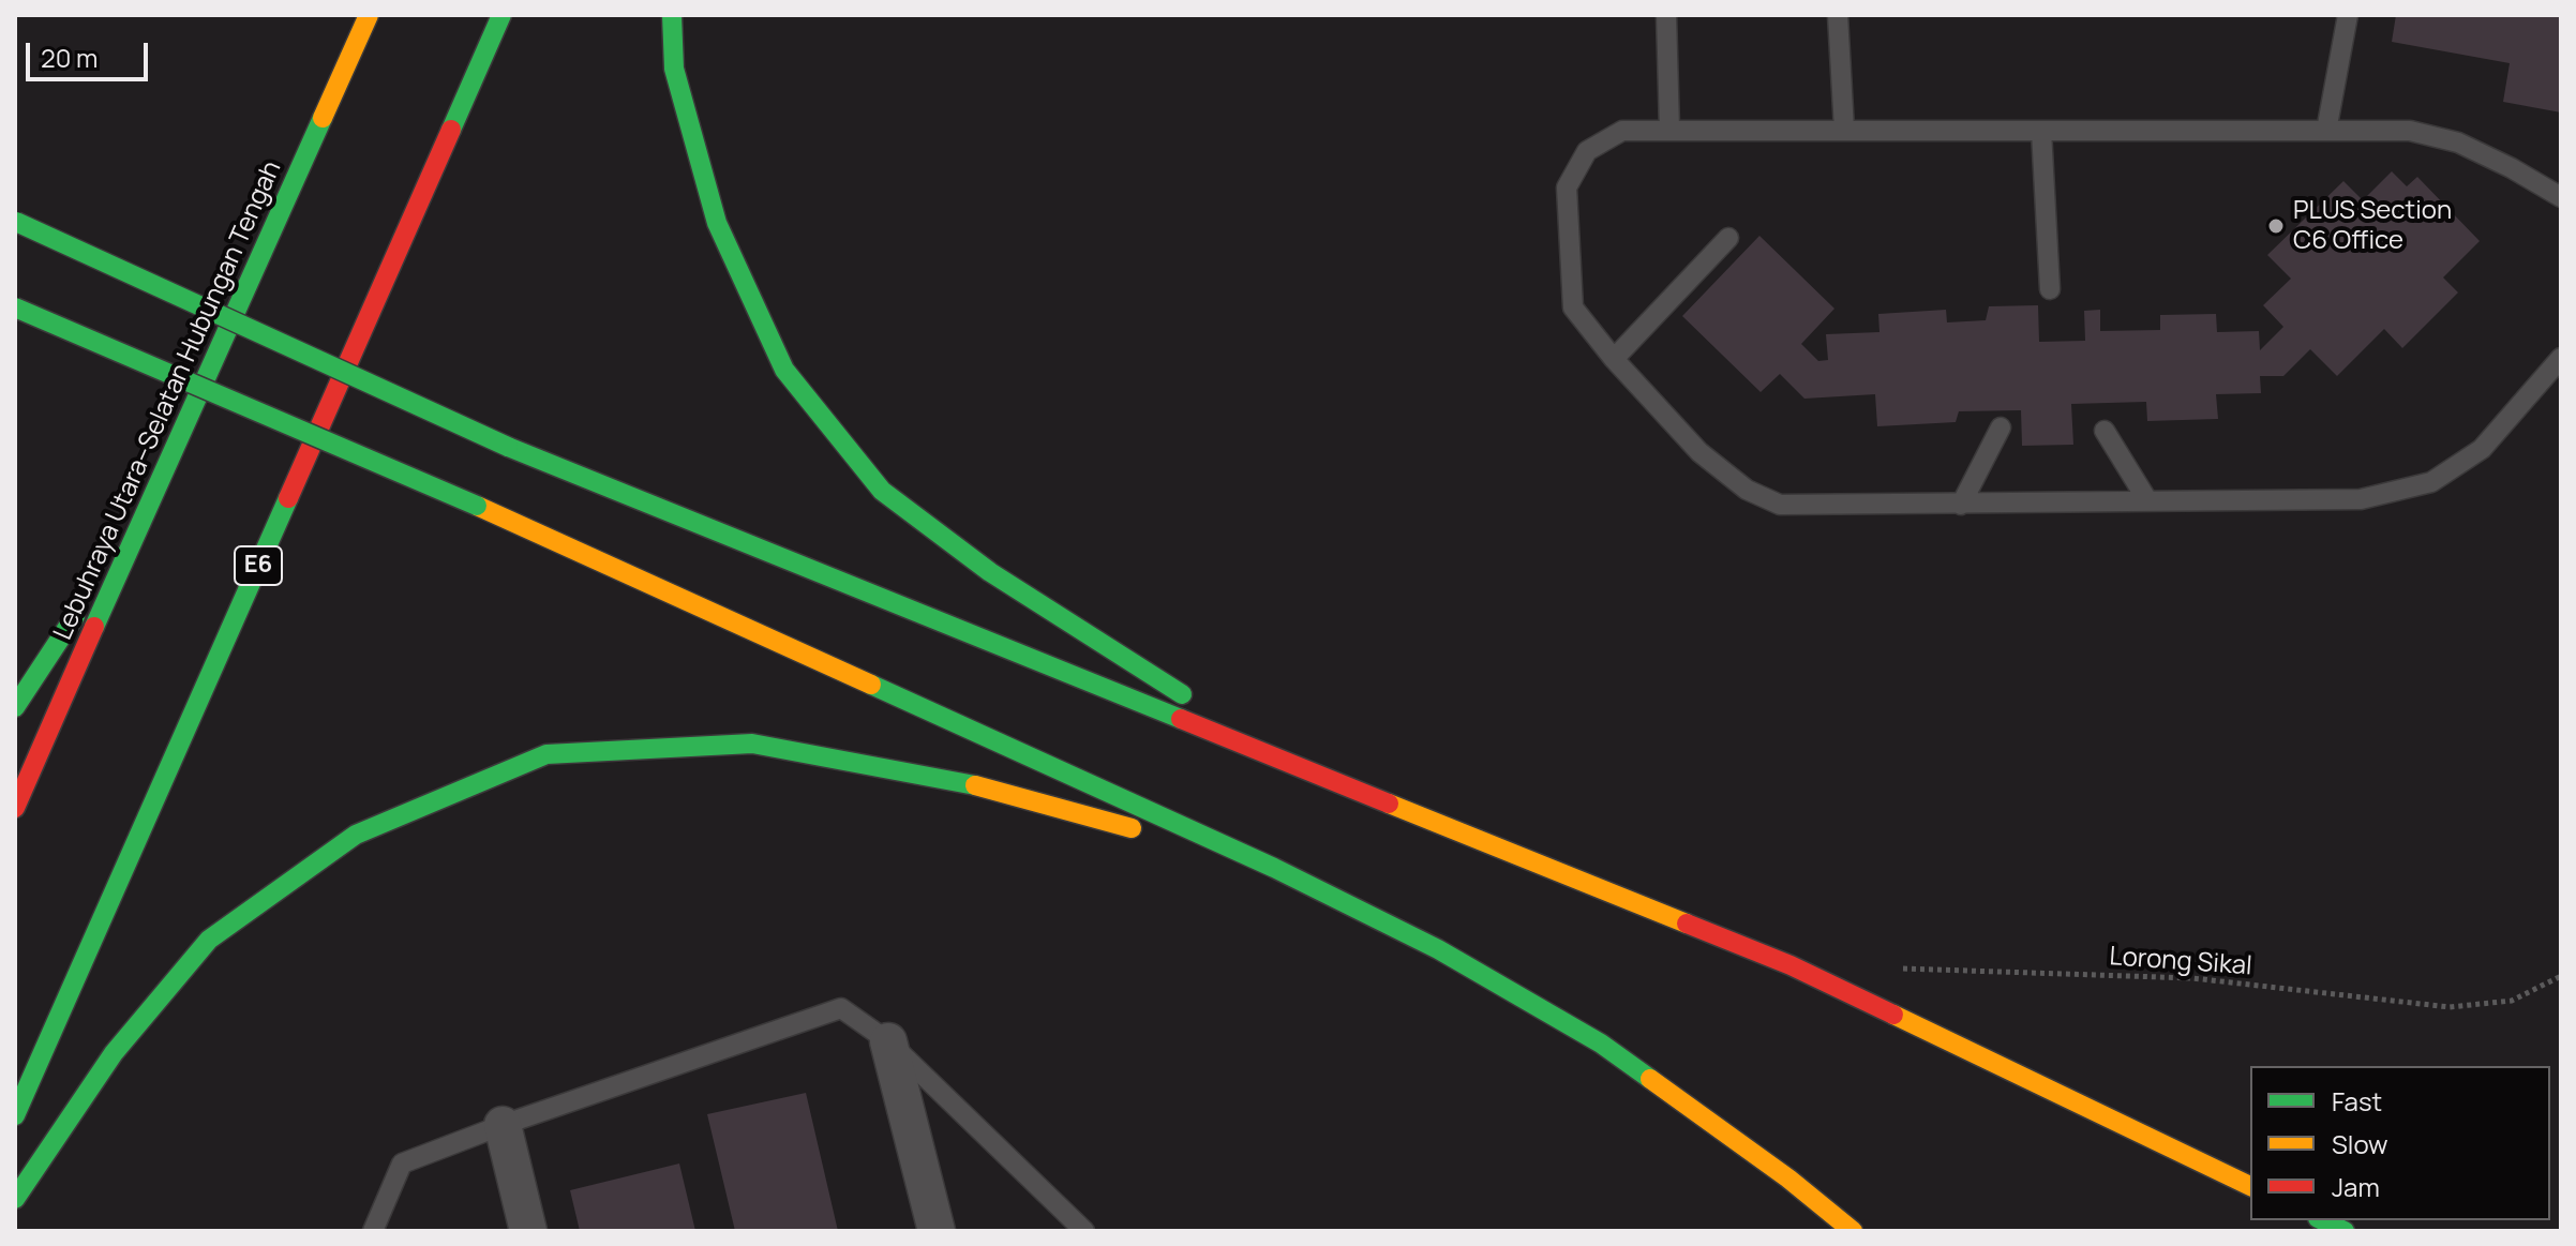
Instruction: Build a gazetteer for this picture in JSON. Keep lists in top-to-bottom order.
{
  "streets": {
    "highway": ["Lebuhraya Utara–Selatan Hubungan Tengah", "E6"],
    "path": ["Lorong Sikal"]
  },
  "places": ["PLUS Section C6 Office"],
  "legend": ["Fast", "Slow", "Jam"],
  "scale_bar": "20 m"
}
